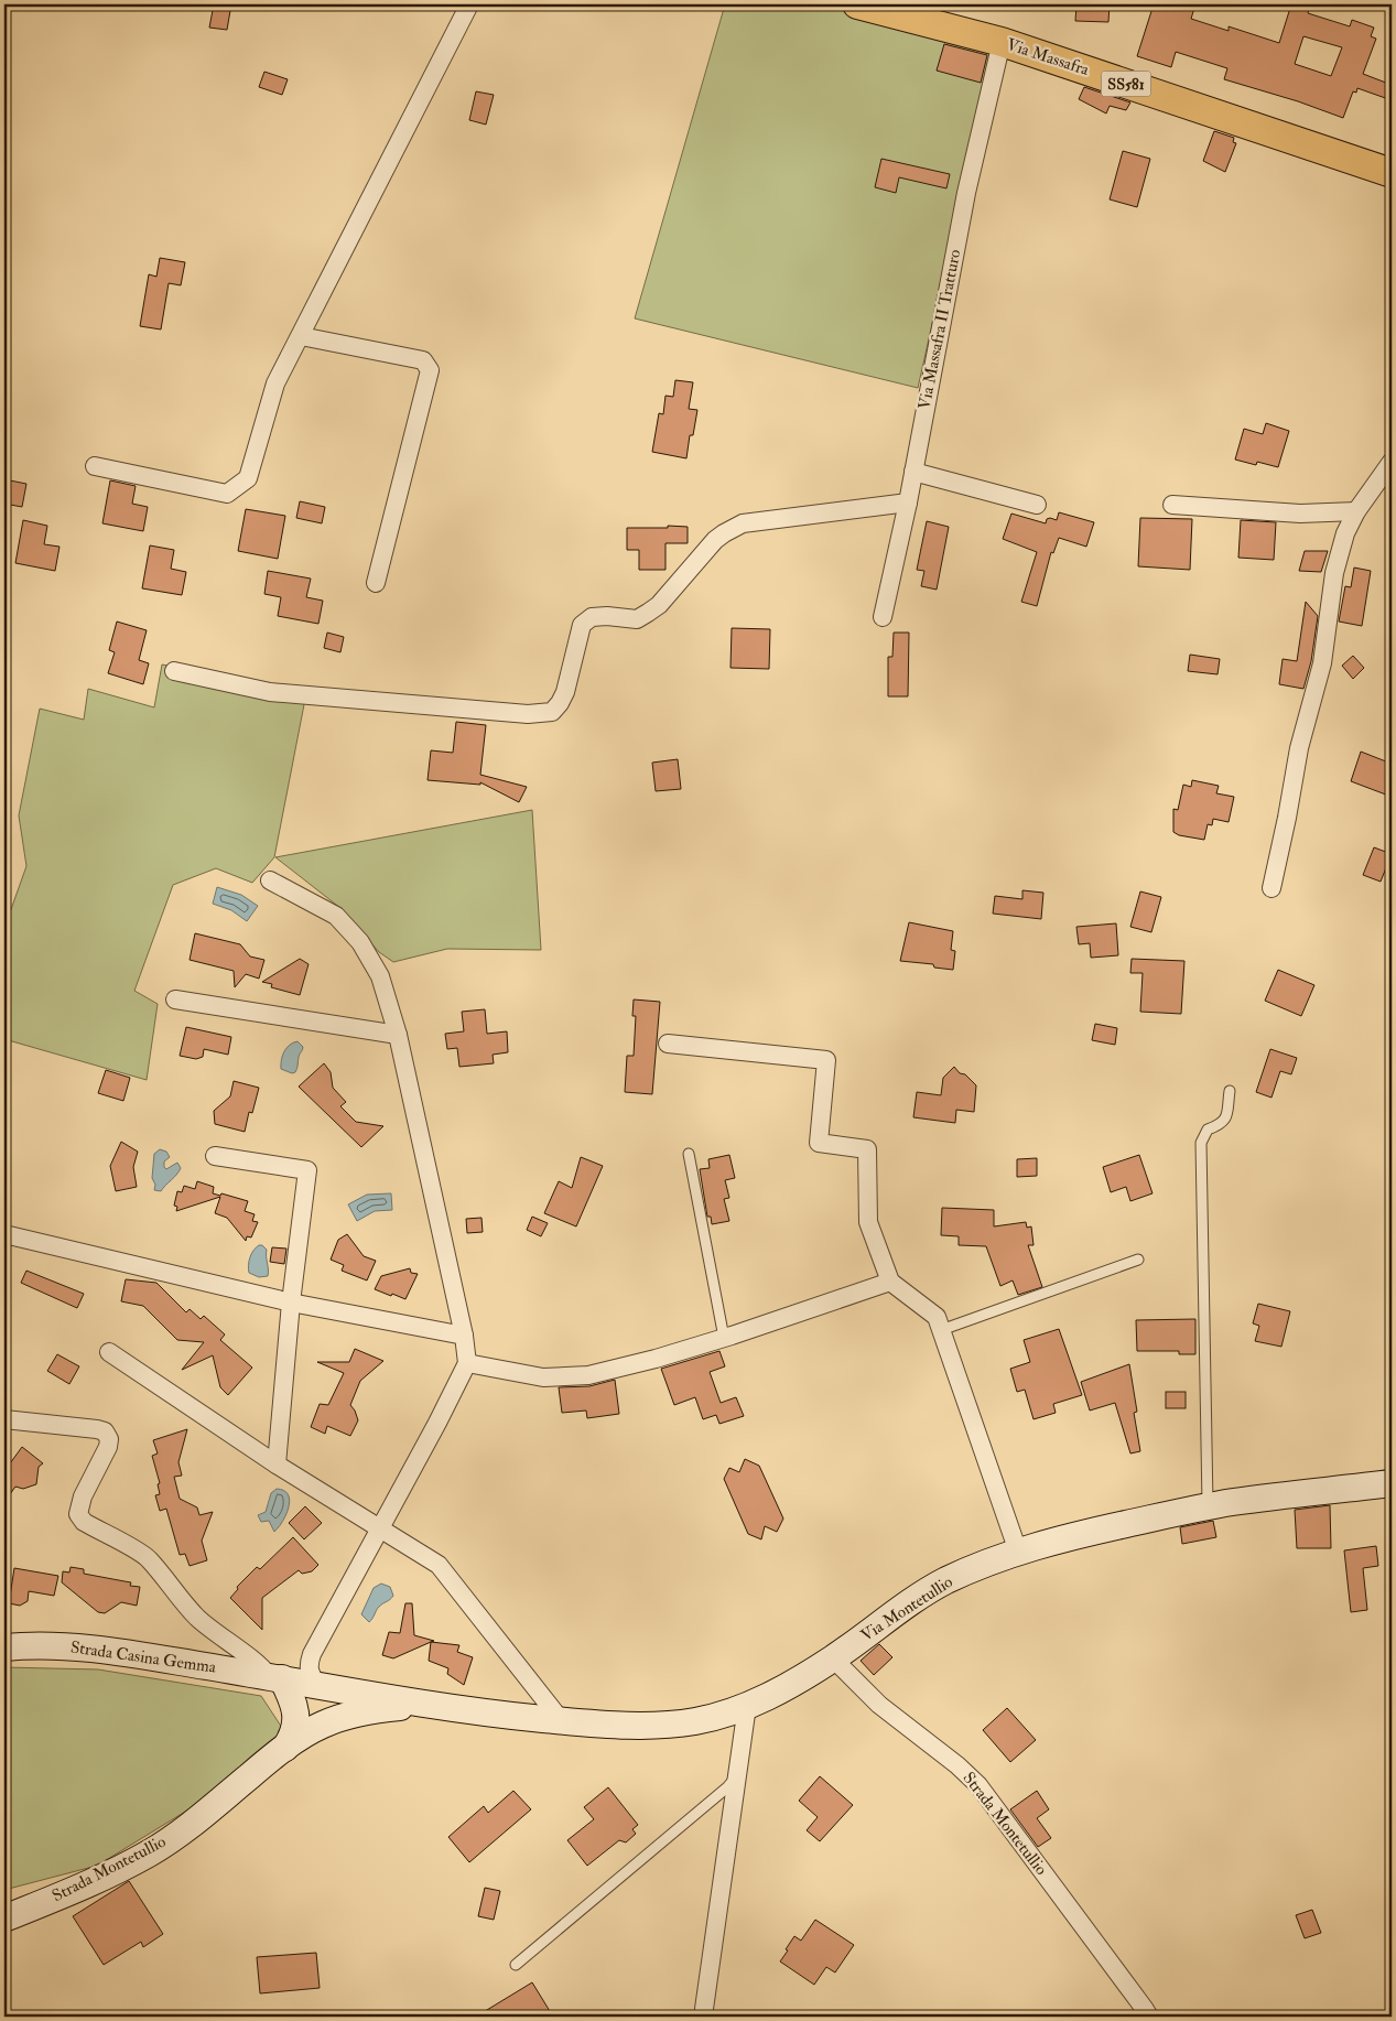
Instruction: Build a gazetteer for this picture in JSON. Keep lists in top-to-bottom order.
{
  "streets": {
    "main road": ["Via Massafra", "SS581"],
    "street": [
      "Via Massafra II Tratturo",
      "Via Montetullio",
      "Strada Casina Gemma",
      "Strada Montetullio"
    ]
  },
  "crossings": [
    ["Via Massafra", "Via Massafra II Tratturo"],
    ["Via Montetullio", "Strada Casina Gemma"],
    ["Via Montetullio", "Strada Montetullio"],
    ["Strada Casina Gemma", "Strada Montetullio"]
  ]
}
